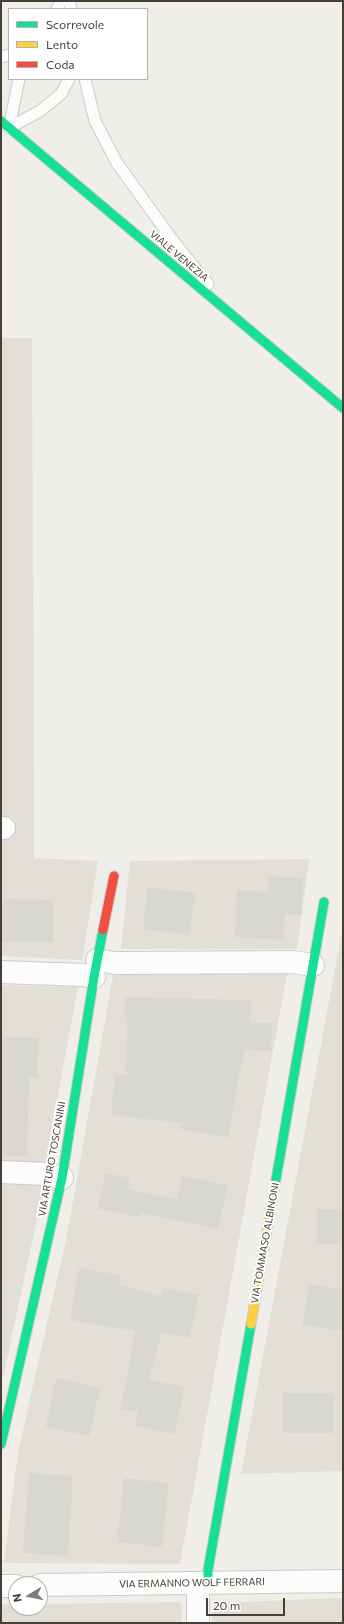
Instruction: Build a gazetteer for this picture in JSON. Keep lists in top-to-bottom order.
{
  "streets": {
    "street": [
      "VIALE VENEZIA",
      "VIA ARTURO TOSCANINI",
      "VIA TOMMASO ALBINONI",
      "VIA ERMANNO WOLF FERRARI"
    ]
  },
  "crossings": [
    ["VIA TOMMASO ALBINONI", "VIA ERMANNO WOLF FERRARI"]
  ],
  "legend": ["Scorrevole", "Lento", "Coda"],
  "scale_bar": "20 m",
  "north": "left"
}
